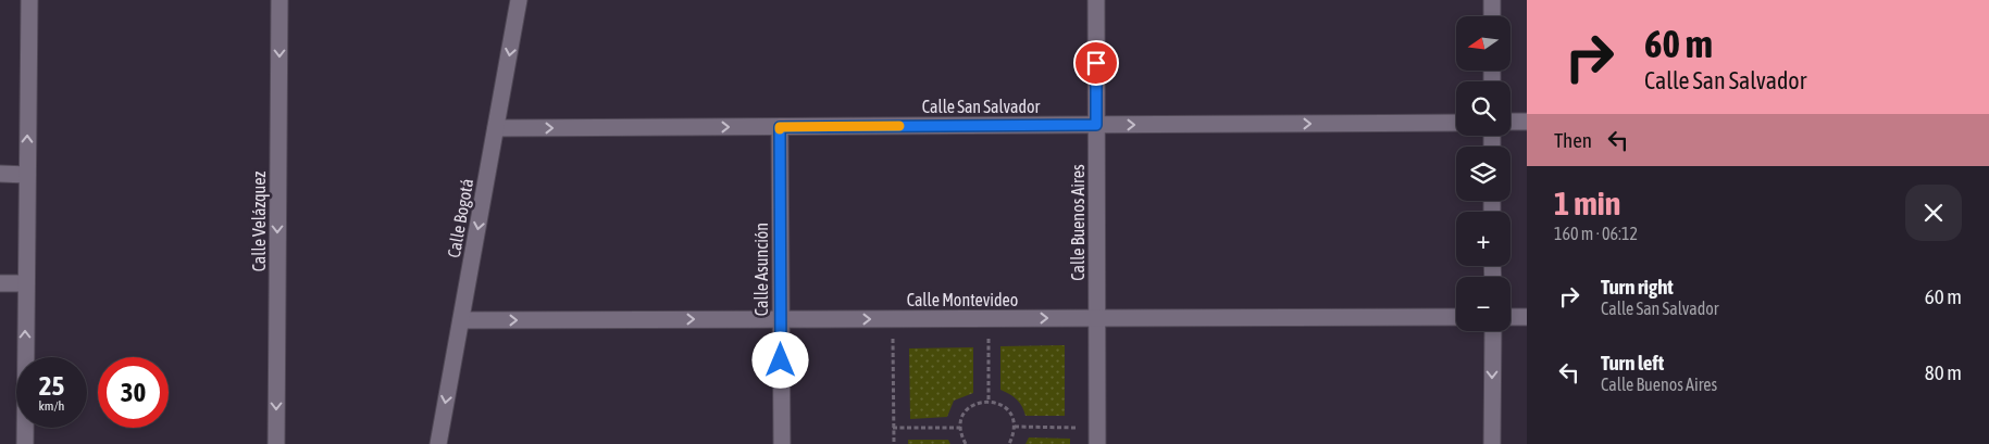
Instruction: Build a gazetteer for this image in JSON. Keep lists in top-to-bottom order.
{
  "streets": {
    "street": [
      "Calle San Salvador",
      "Calle Bogotá",
      "Calle Velázquez",
      "Calle Buenos Aires",
      "Calle Asunción",
      "Calle Montevideo"
    ]
  },
  "crossings": [
    ["Calle San Salvador", "Calle Bogotá"],
    ["Calle San Salvador", "Calle Buenos Aires"],
    ["Calle San Salvador", "Calle Asunción"],
    ["Calle Bogotá", "Calle Montevideo"],
    ["Calle Buenos Aires", "Calle Montevideo"],
    ["Calle Asunción", "Calle Montevideo"]
  ],
  "one_way": [
    "Calle San Salvador",
    "Calle Bogotá",
    "Calle Velázquez",
    "Calle Montevideo"
  ],
  "north": "left",
  "page": {
    "turn": ["60 m", "Calle San Salvador"],
    "map_buttons": ["+", "−"],
    "then": "Then",
    "heading": ["1 min", "160 m · 06:12"],
    "list": [
      {
        "name": "Turn right",
        "note": "Calle San Salvador",
        "value": "60 m"
      },
      {
        "name": "Turn left",
        "note": "Calle Buenos Aires",
        "value": "80 m"
      }
    ],
    "speed": "25 km/h",
    "limit": "30"
  }
}
